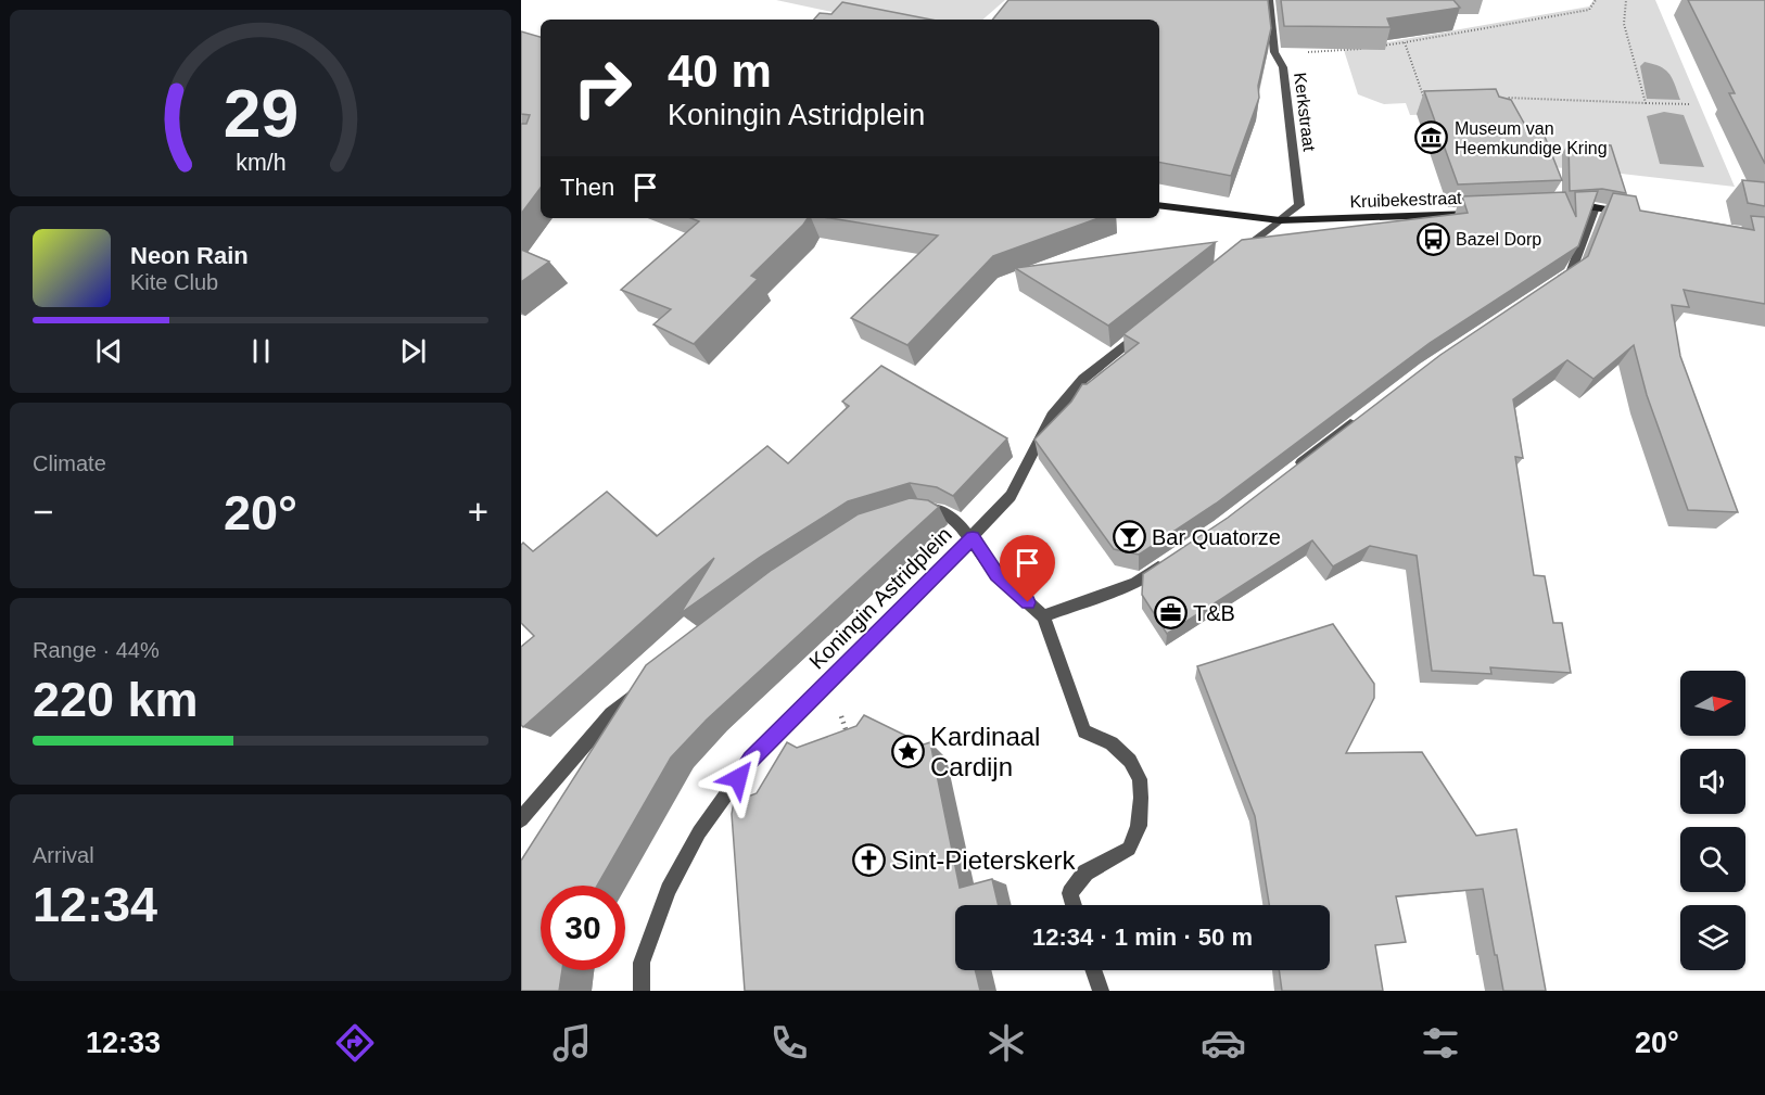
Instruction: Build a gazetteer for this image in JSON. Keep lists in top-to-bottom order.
{
  "streets": {
    "main road": ["Kruibekestraat"],
    "street": ["Kerkstraat", "Koningin Astridplein"]
  },
  "crossings": [
    ["Kerkstraat", "Kruibekestraat"]
  ],
  "places": {
    "museum": ["Museum van Heemkundige Kring"],
    "bus stop": ["Bazel Dorp"],
    "bar": ["Bar Quatorze"],
    "office": ["T&B"],
    "place": ["Kardinaal Cardijn"],
    "church": ["Sint-Pieterskerk"]
  },
  "north": "right",
  "page": {
    "turn": ["40 m", "Koningin Astridplein"],
    "then": "Then",
    "song": ["Neon Rain", "Kite Club"],
    "tile": [
      "Climate",
      ["Range · 44%", "220 km"],
      ["Arrival", "12:34"]
    ],
    "heat": ["−", "20°", "+"],
    "limit": "30",
    "trip": "12:34 · 1 min · 50 m",
    "tabs": ["12:33", "20°"],
    "gauge": ["29", "km/h"]
  }
}
